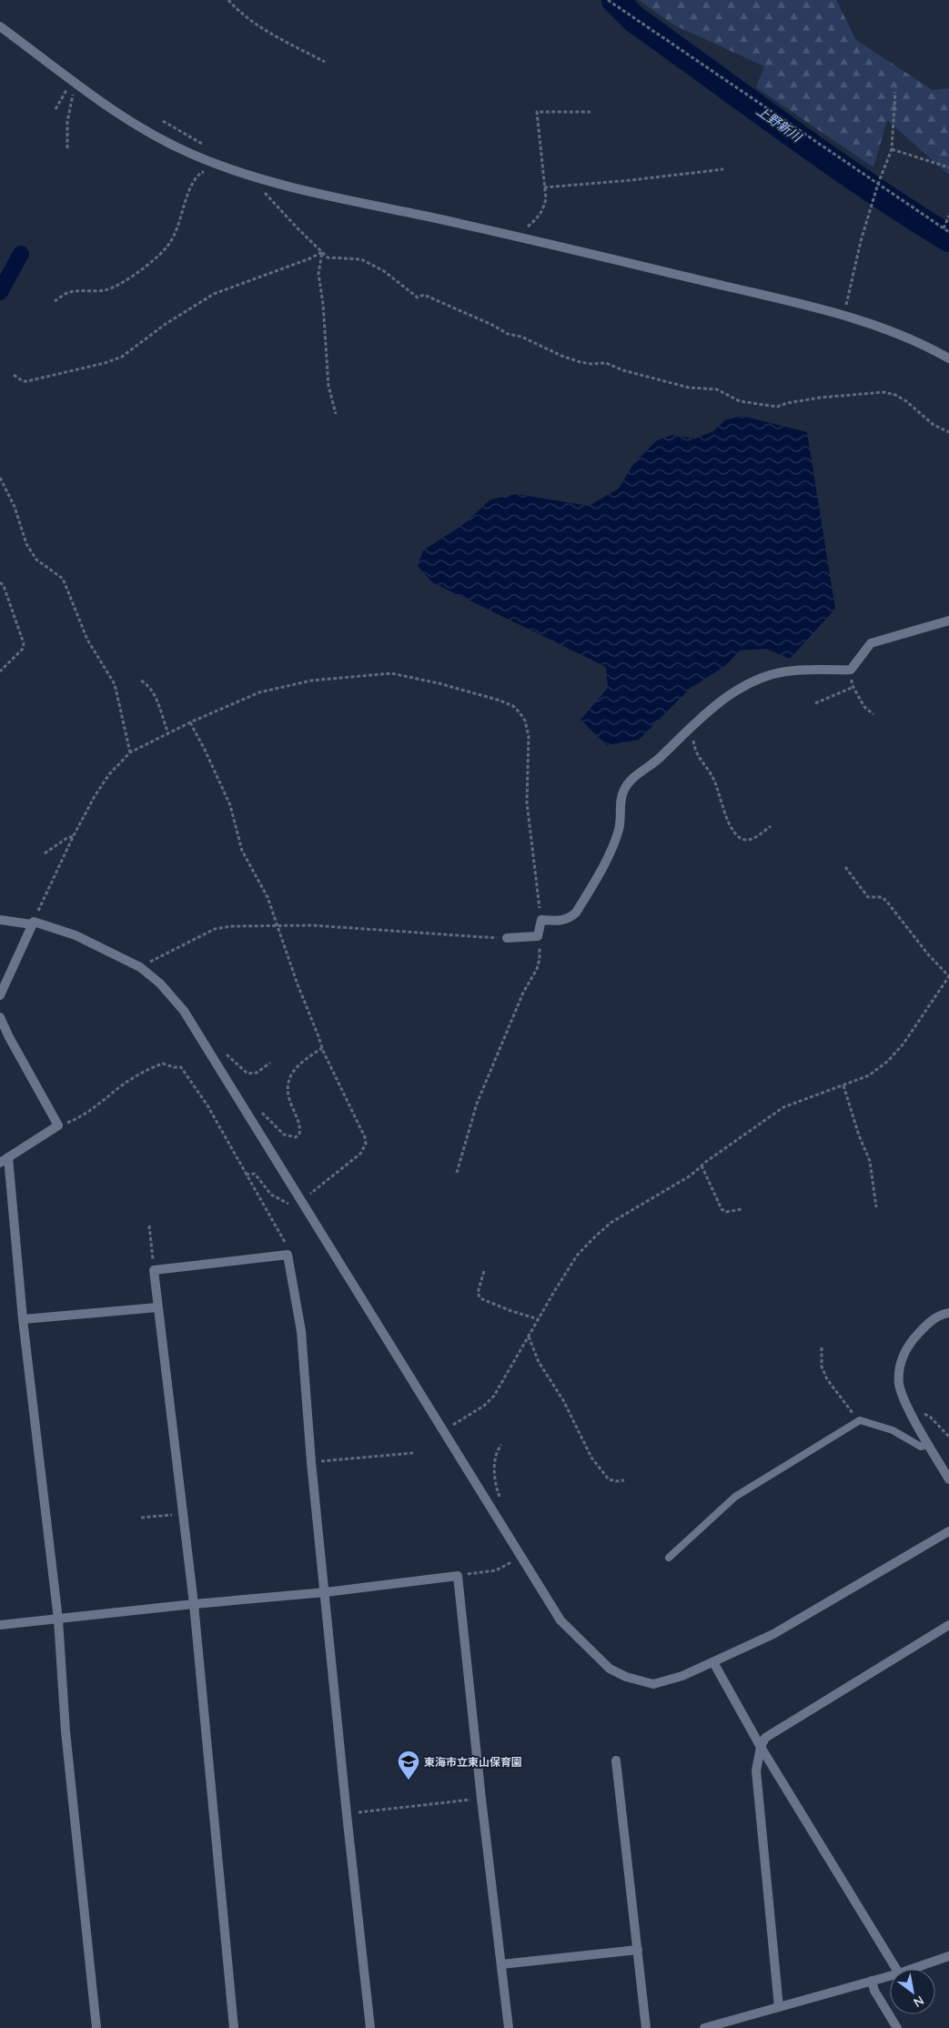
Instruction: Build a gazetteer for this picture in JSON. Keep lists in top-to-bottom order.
{
  "water": ["上野新川"],
  "places": {
    "school or university": ["東海市立東山保育園"]
  },
  "north": "bottom right"
}
